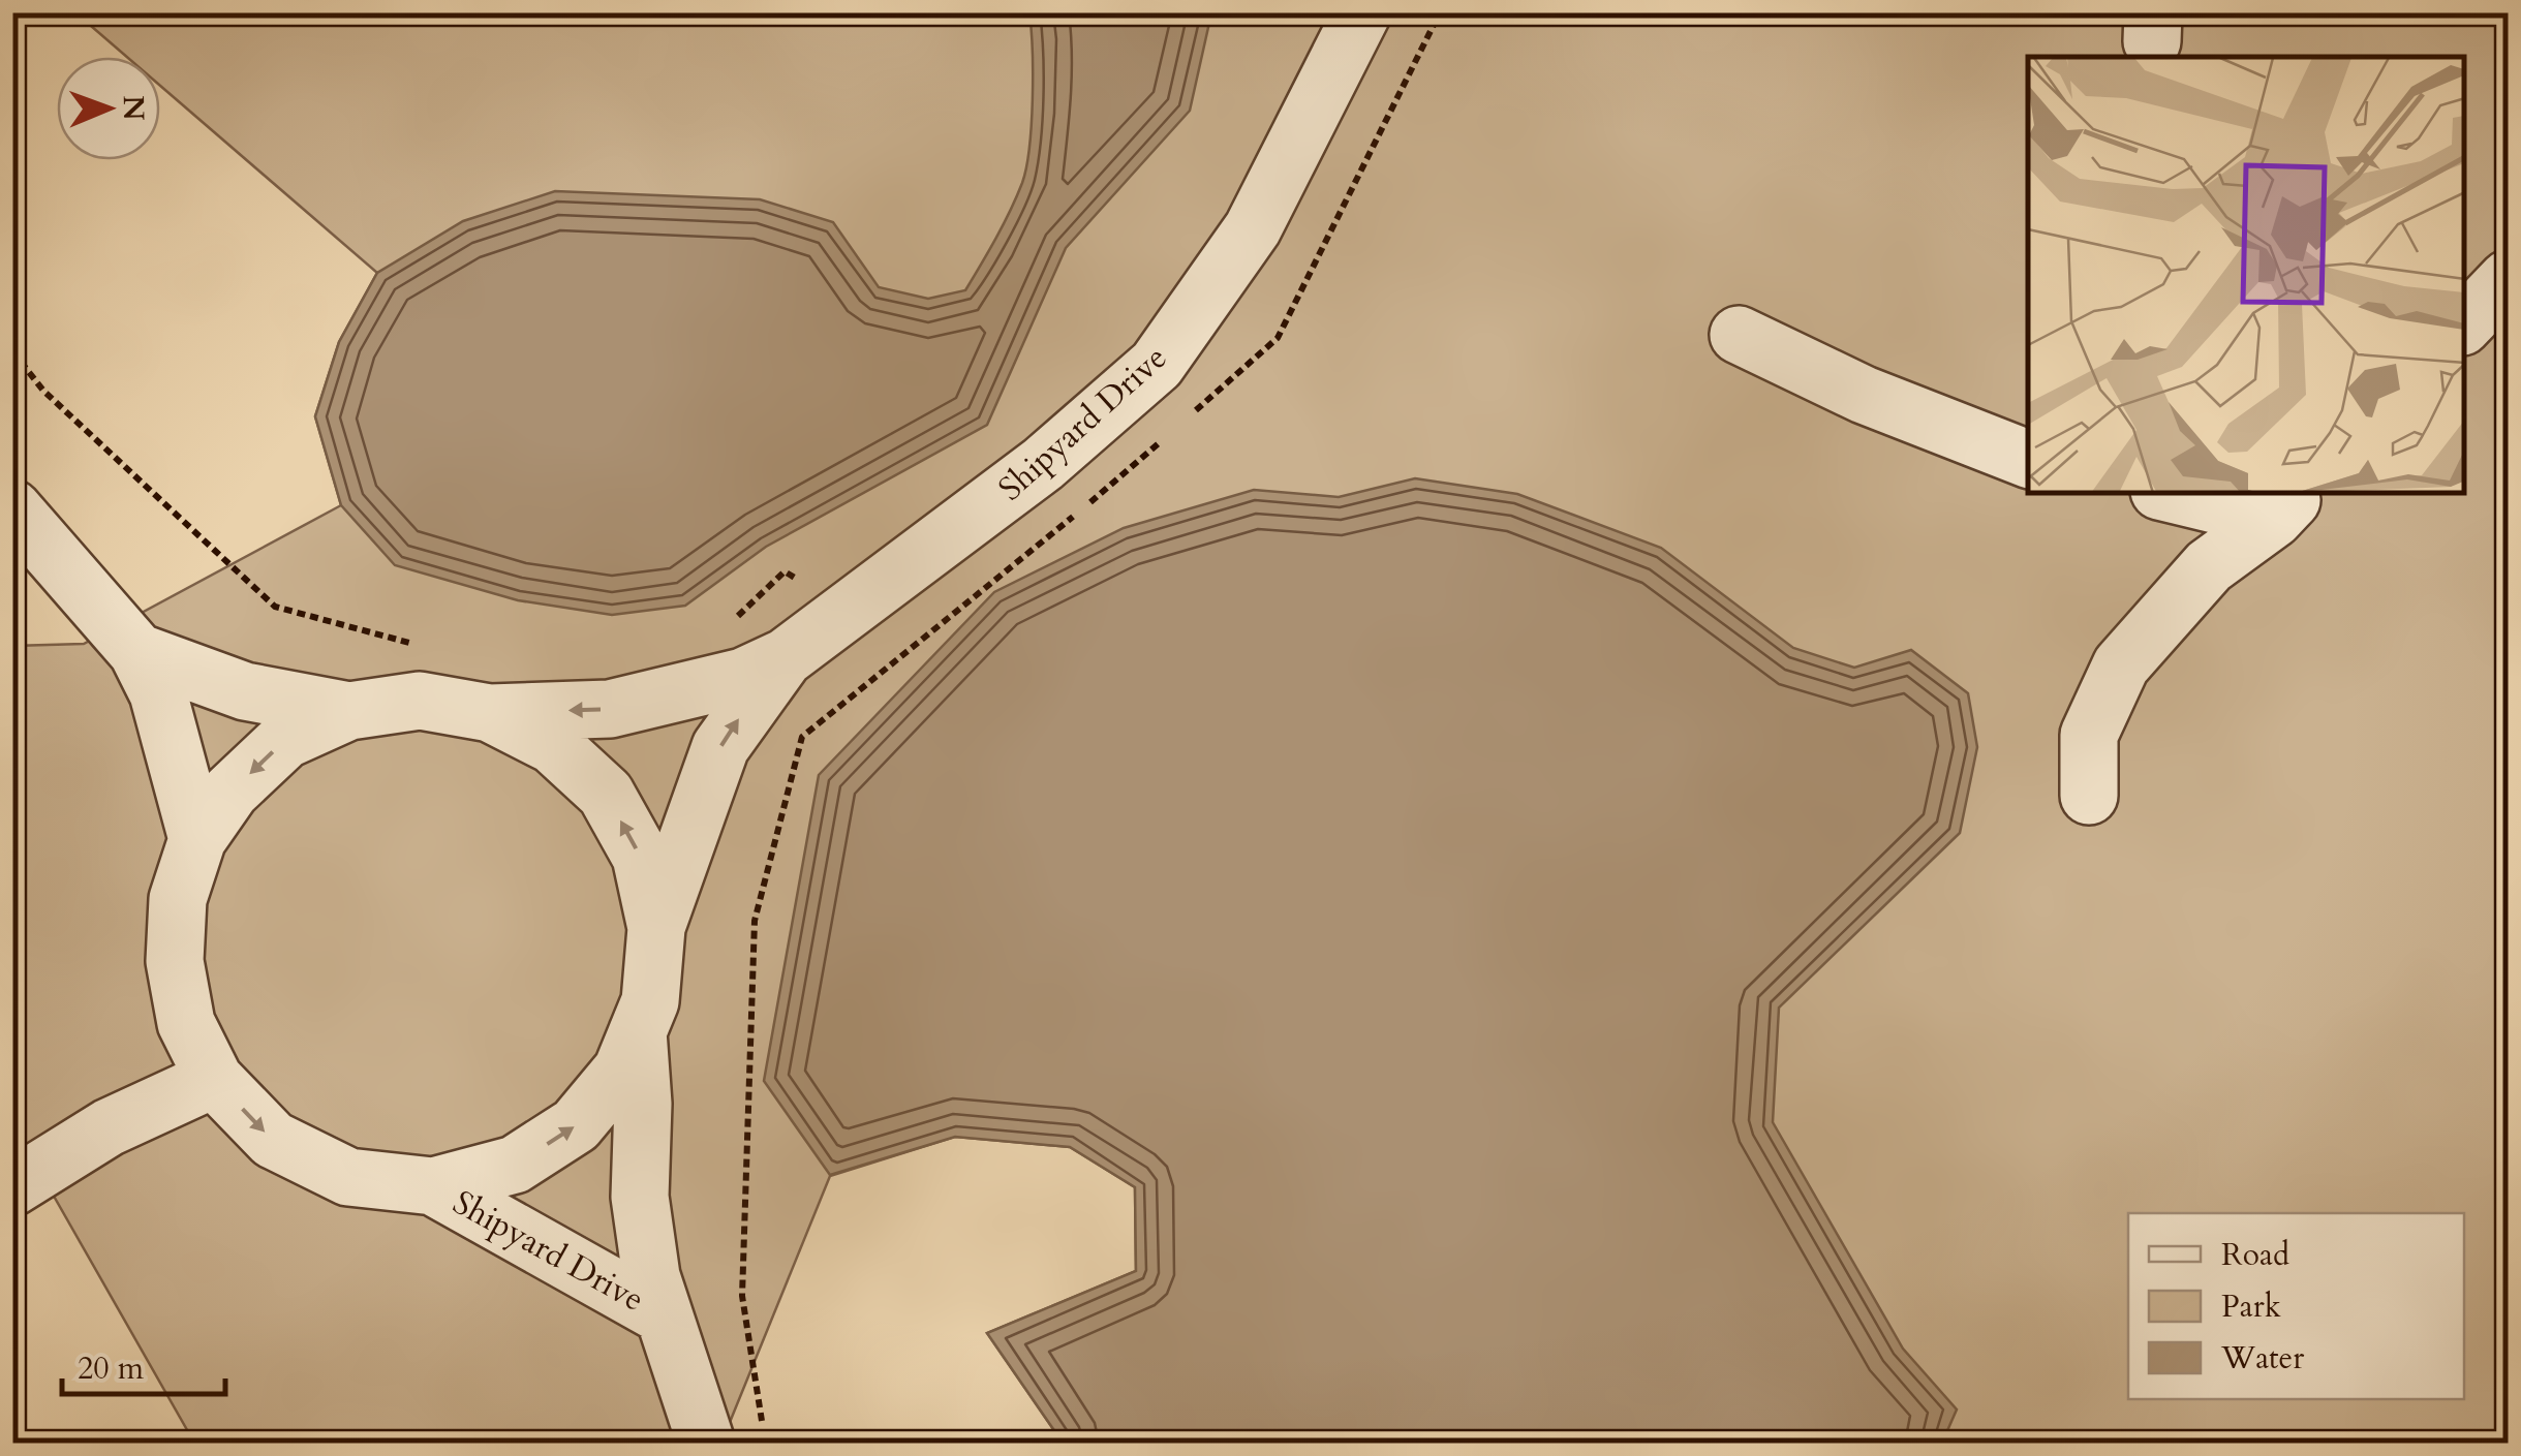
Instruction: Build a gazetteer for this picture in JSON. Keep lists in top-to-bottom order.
{
  "streets": {
    "street": ["Shipyard Drive"]
  },
  "legend": ["Road", "Park", "Water"],
  "scale_bar": "20 m",
  "north": "right"
}
